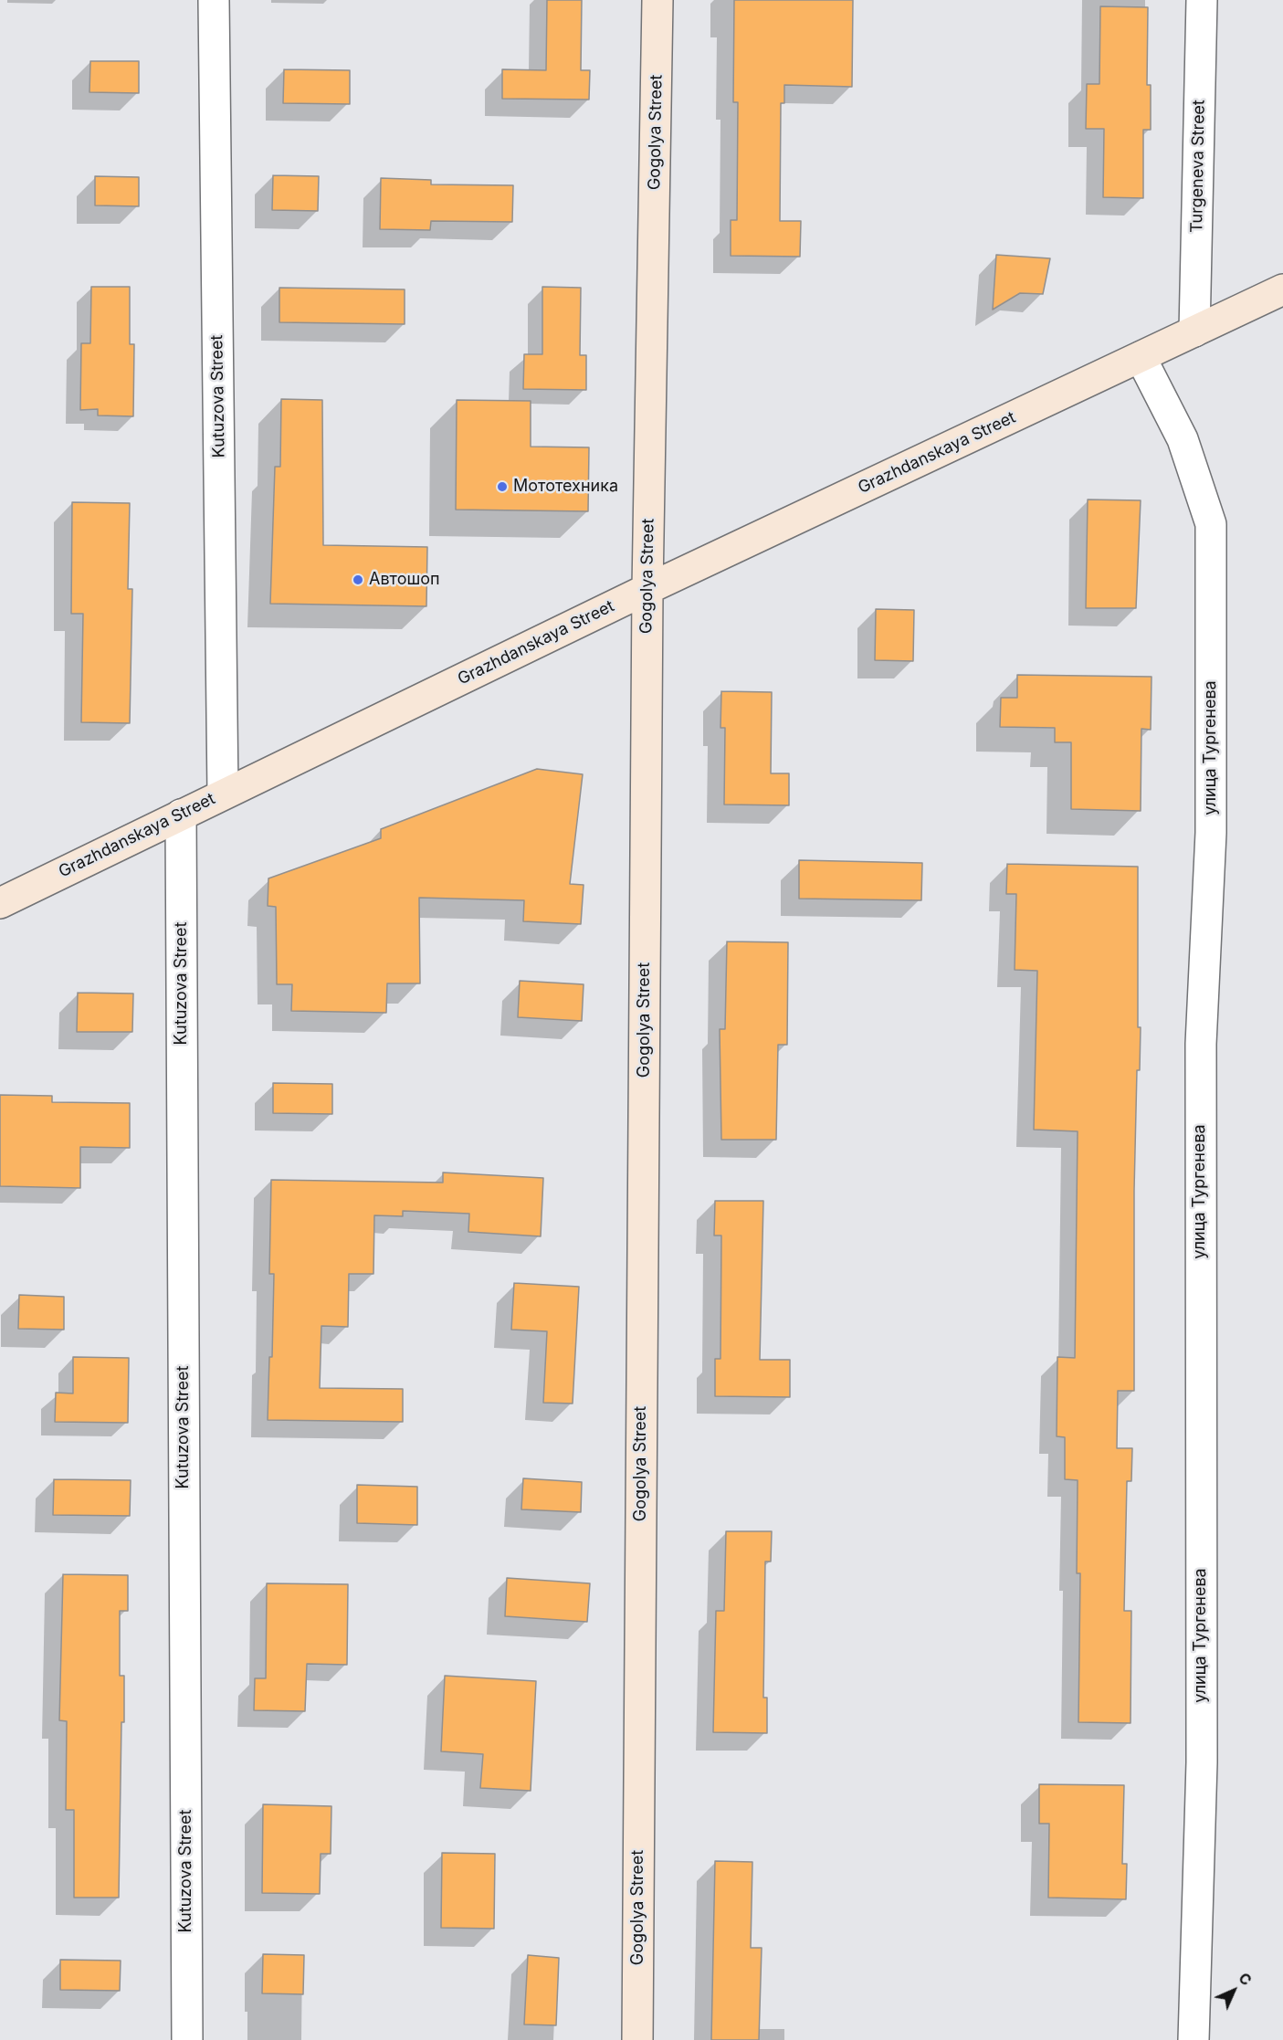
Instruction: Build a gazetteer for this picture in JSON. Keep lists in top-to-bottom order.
{
  "streets": {
    "main road": ["Gogolya Street", "Grazhdanskaya Street"],
    "street": ["Turgeneva Street", "Kutuzova Street", "улица Тургенева"]
  },
  "crossings": [
    ["Gogolya Street", "Grazhdanskaya Street"],
    ["Turgeneva Street", "Grazhdanskaya Street"],
    ["Kutuzova Street", "Grazhdanskaya Street"],
    ["Grazhdanskaya Street", "улица Тургенева"]
  ],
  "places": ["Мототехника", "Автошоп"],
  "north": "top right"
}
